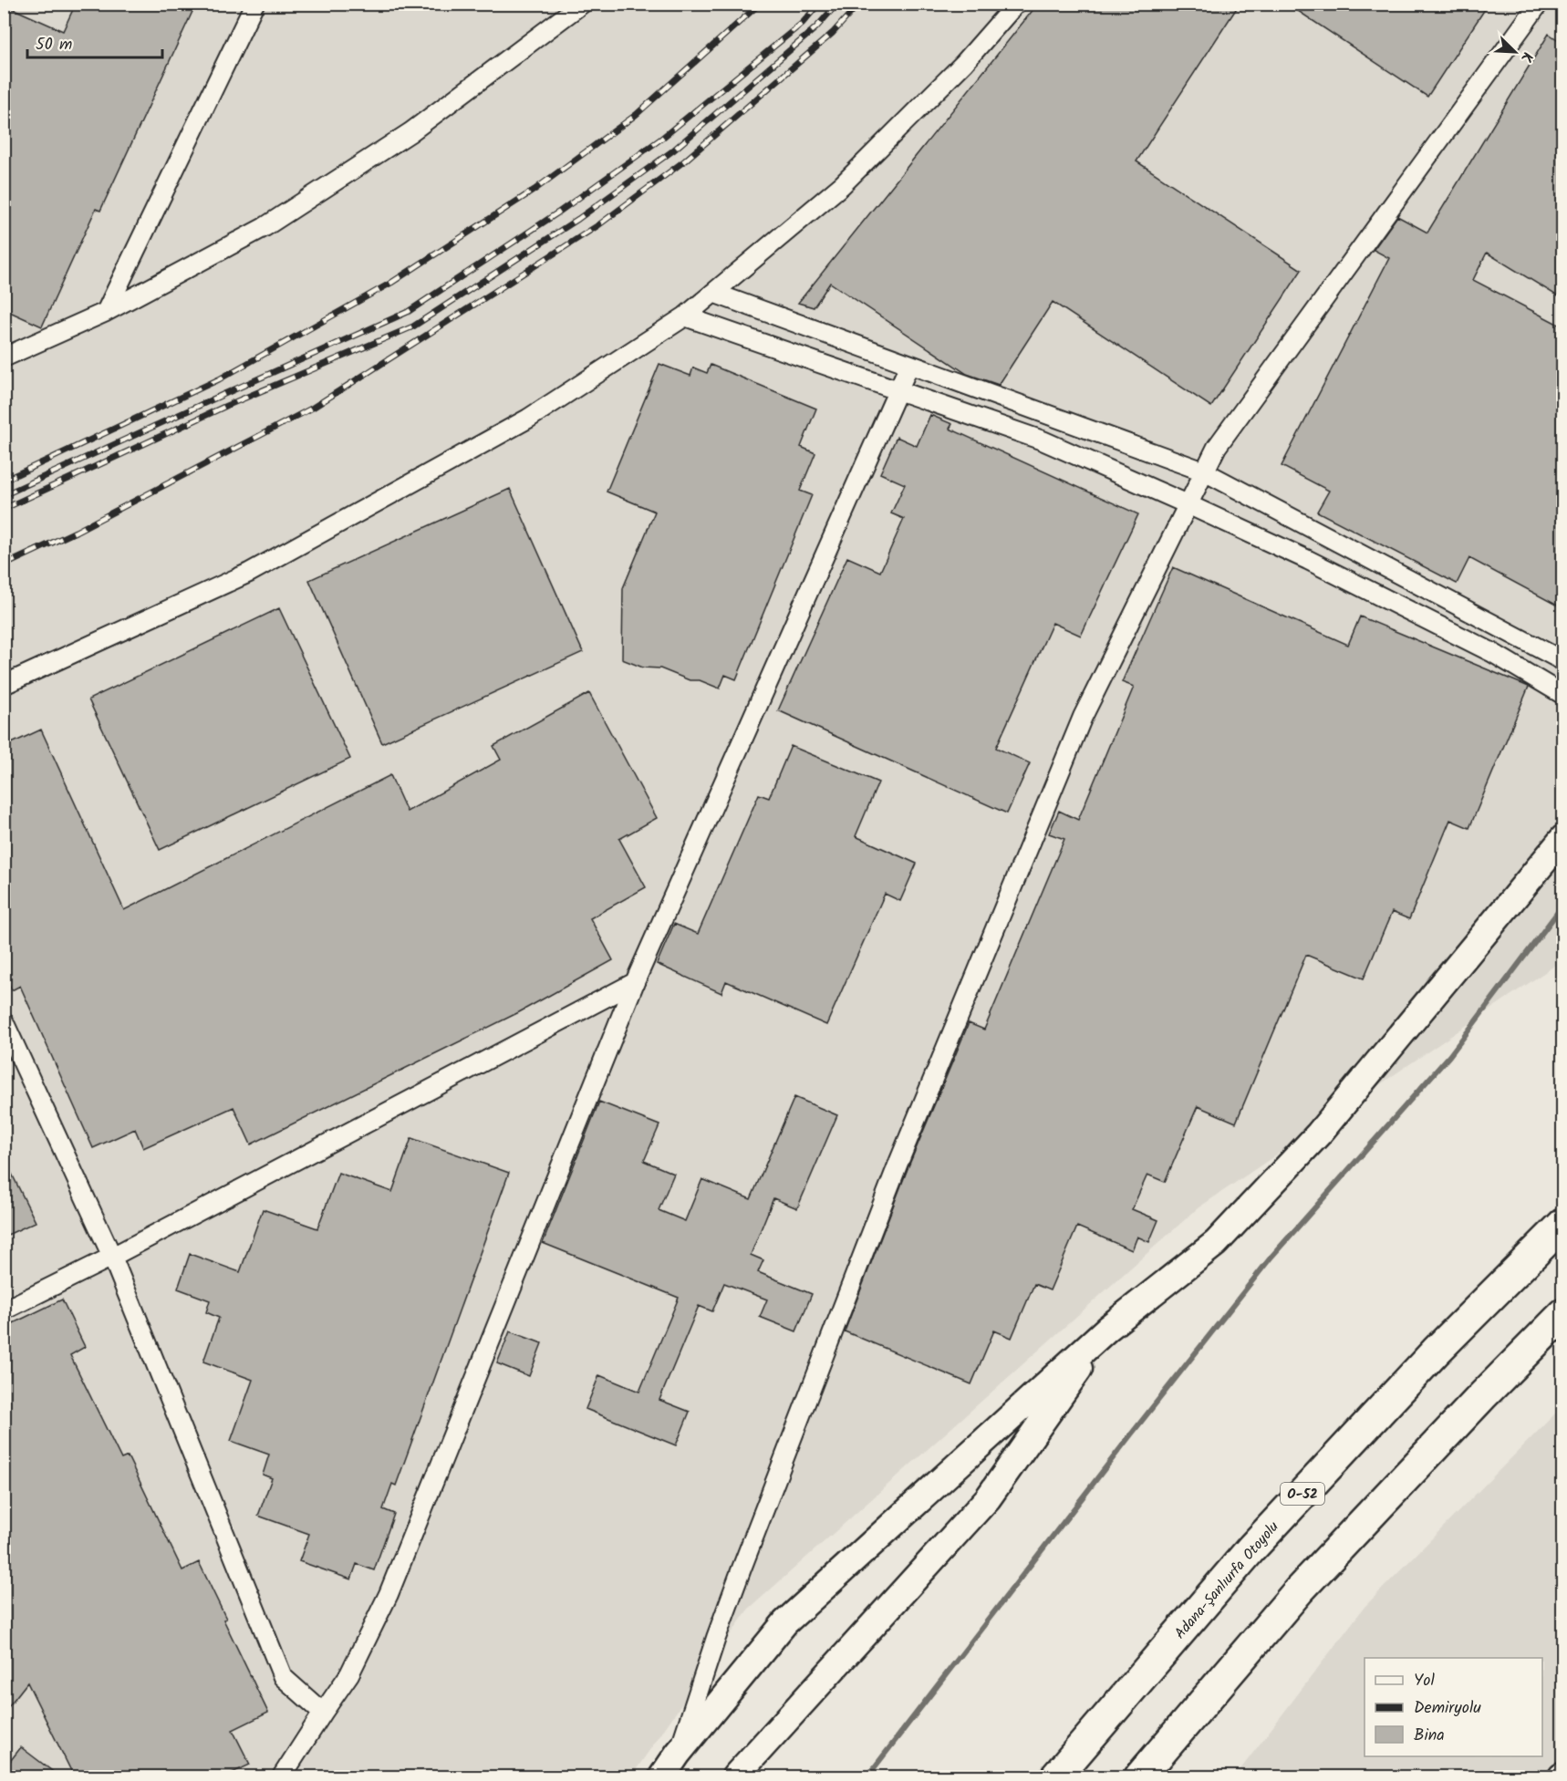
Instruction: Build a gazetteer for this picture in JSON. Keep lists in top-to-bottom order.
{
  "streets": {
    "highway": ["O-52", "Adana-Şanlıurfa Otoyolu"]
  },
  "legend": ["Yol", "Demiryolu", "Bina"],
  "scale_bar": "50 m",
  "north": "bottom right"
}
